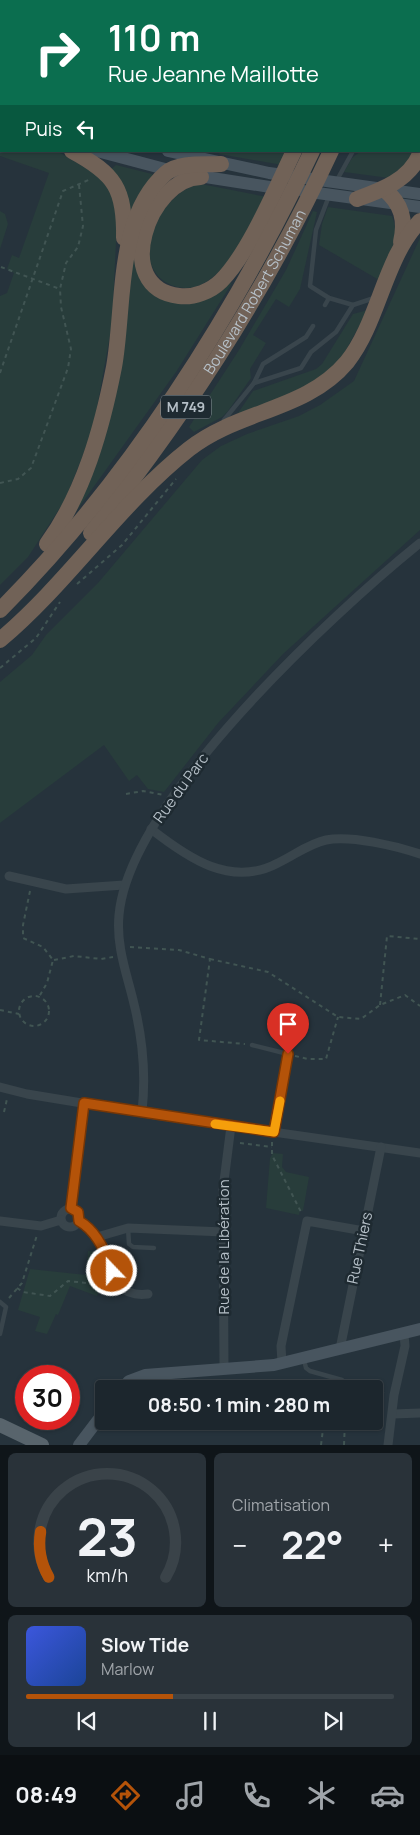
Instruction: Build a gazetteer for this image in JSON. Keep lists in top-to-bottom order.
{
  "streets": {
    "highway": ["Boulevard Robert Schuman", "M 749"],
    "street": ["Rue du Parc", "Rue de la Libération", "Rue Thiers"]
  },
  "page": {
    "turn": ["110 m", "Rue Jeanne Maillotte"],
    "then": "Puis",
    "limit": "30",
    "trip": "08:50 · 1 min · 280 m",
    "tile": "Climatisation",
    "heat": ["−", "22°", "+"],
    "song": ["Slow Tide", "Marlow"],
    "tabs": "08:49",
    "gauge": ["23", "km/h"]
  }
}
